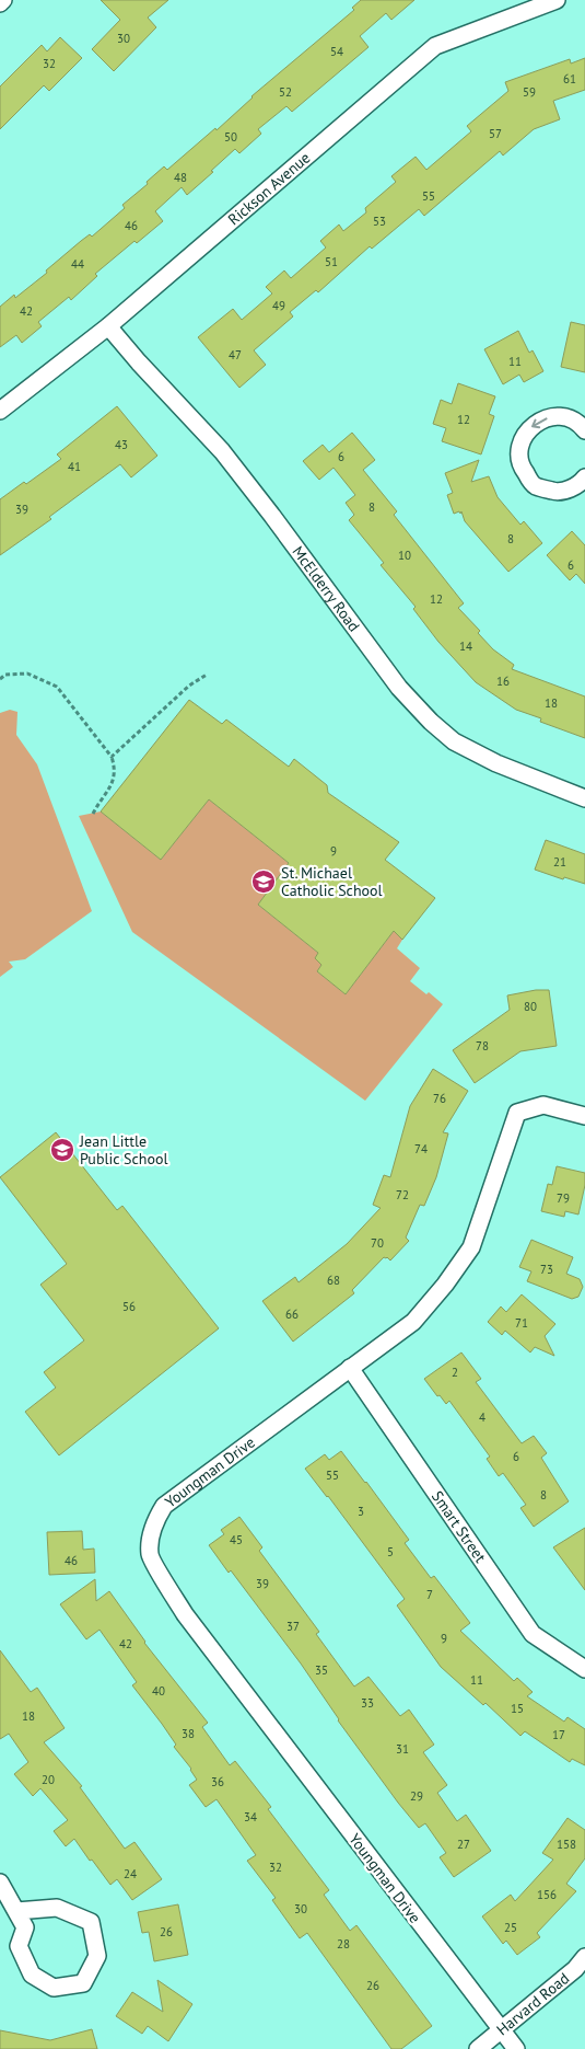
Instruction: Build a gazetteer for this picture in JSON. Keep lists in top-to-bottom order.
{
  "streets": {
    "street": [
      "Rickson Avenue",
      "McElderry Road",
      "Youngman Drive",
      "Smart Street",
      "Harvard Road"
    ]
  },
  "crossings": [
    ["Rickson Avenue", "McElderry Road"],
    ["Youngman Drive", "Smart Street"],
    ["Youngman Drive", "Harvard Road"]
  ],
  "places": {
    "school or university": ["St. Michael Catholic School", "Jean Little Public School"]
  },
  "house_numbers": [
    "30",
    "54",
    "32",
    "61",
    "52",
    "59",
    "57",
    "50",
    "48",
    "55",
    "53",
    "46",
    "51",
    "44",
    "49",
    "42",
    "47",
    "11",
    "12",
    "43",
    "6",
    "41",
    "8",
    "39",
    "8",
    "10",
    "6",
    "12",
    "14",
    "16",
    "18",
    "9",
    "21",
    "80",
    "78",
    "76",
    "74",
    "72",
    "79",
    "70",
    "73",
    "68",
    "56",
    "66",
    "71",
    "2",
    "4",
    "6",
    "55",
    "8",
    "3",
    "45",
    "5",
    "46",
    "39",
    "7",
    "37",
    "9",
    "42",
    "35",
    "11",
    "40",
    "33",
    "15",
    "18",
    "38",
    "17",
    "31",
    "20",
    "36",
    "29",
    "34",
    "27",
    "158",
    "32",
    "24",
    "156",
    "30",
    "25",
    "26",
    "28",
    "26"
  ]
}
